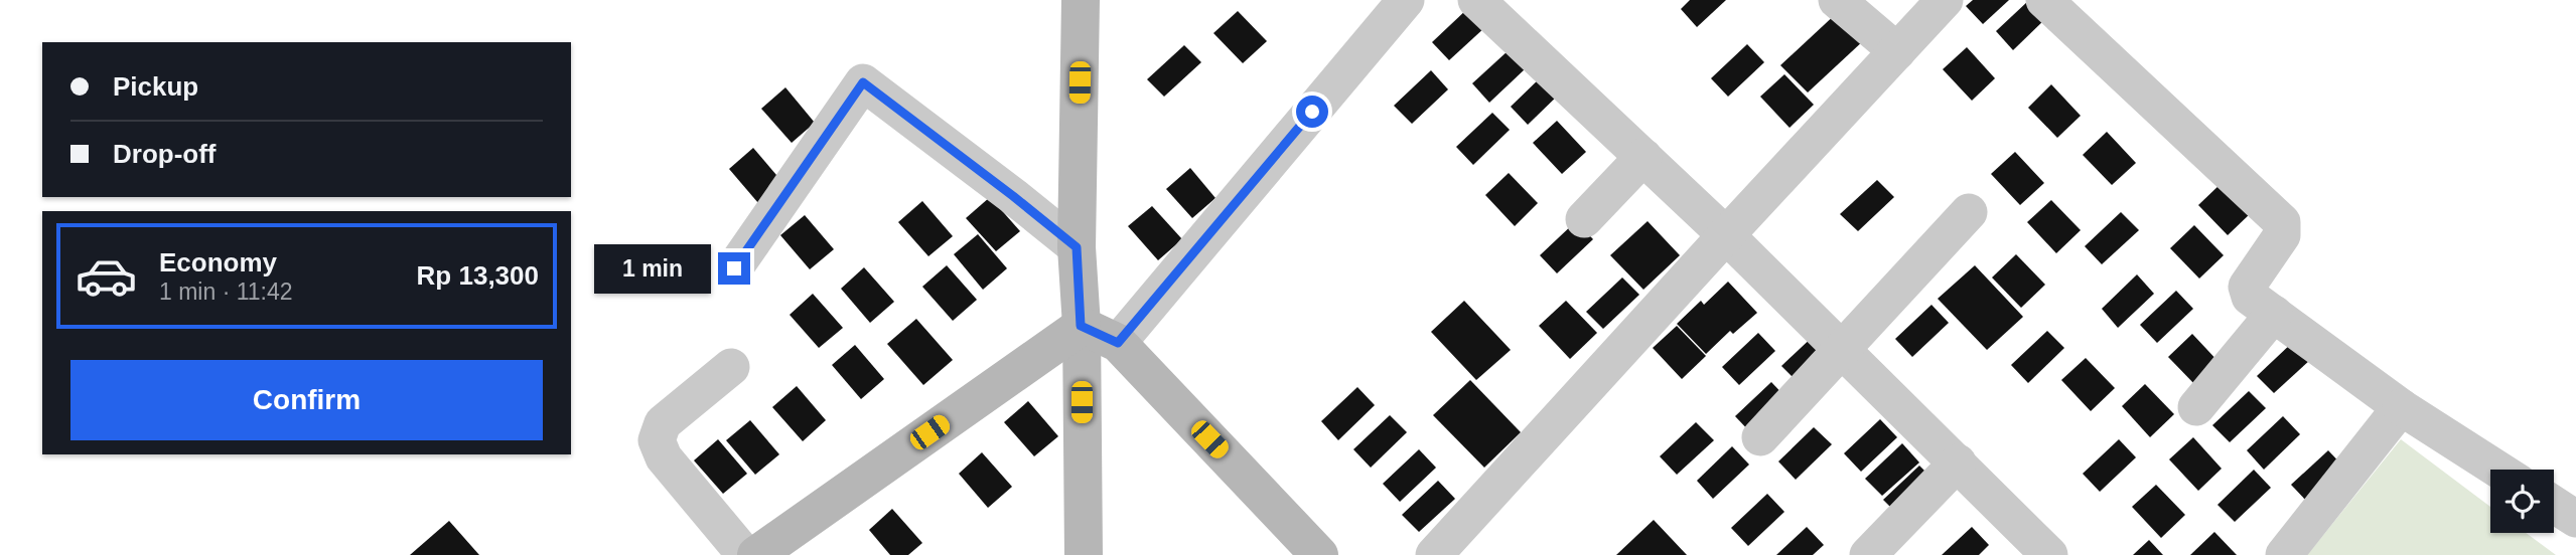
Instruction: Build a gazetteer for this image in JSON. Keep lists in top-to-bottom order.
{
  "page": {
    "banner": ["Pickup", "Drop-off"],
    "list": [
      {
        "name": "Economy",
        "note": "1 min · 11:42",
        "value": "Rp 13,300"
      }
    ],
    "bubble": "1 min",
    "buttons": "Confirm"
  }
}
